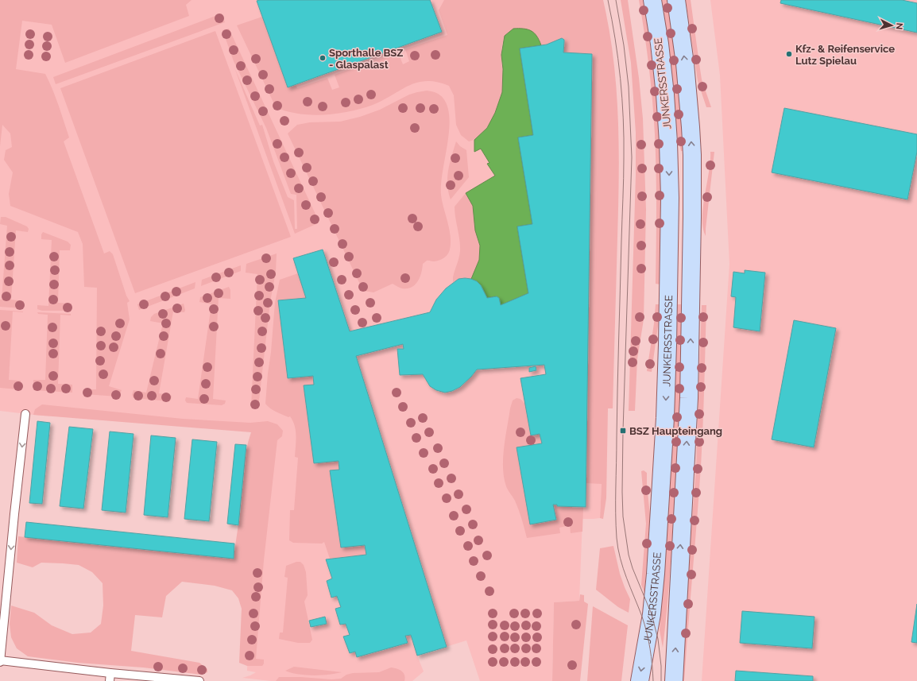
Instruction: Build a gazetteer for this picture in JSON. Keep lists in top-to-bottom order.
{
  "streets": {
    "main road": ["JUNKERSSTRASSE"]
  },
  "places": {
    "other": ["Kfz- & Reifenservice Lutz Spielau", "Sporthalle BSZ - Glaspalast"],
    "transit": ["BSZ Haupteingang"]
  },
  "north": "right"
}
